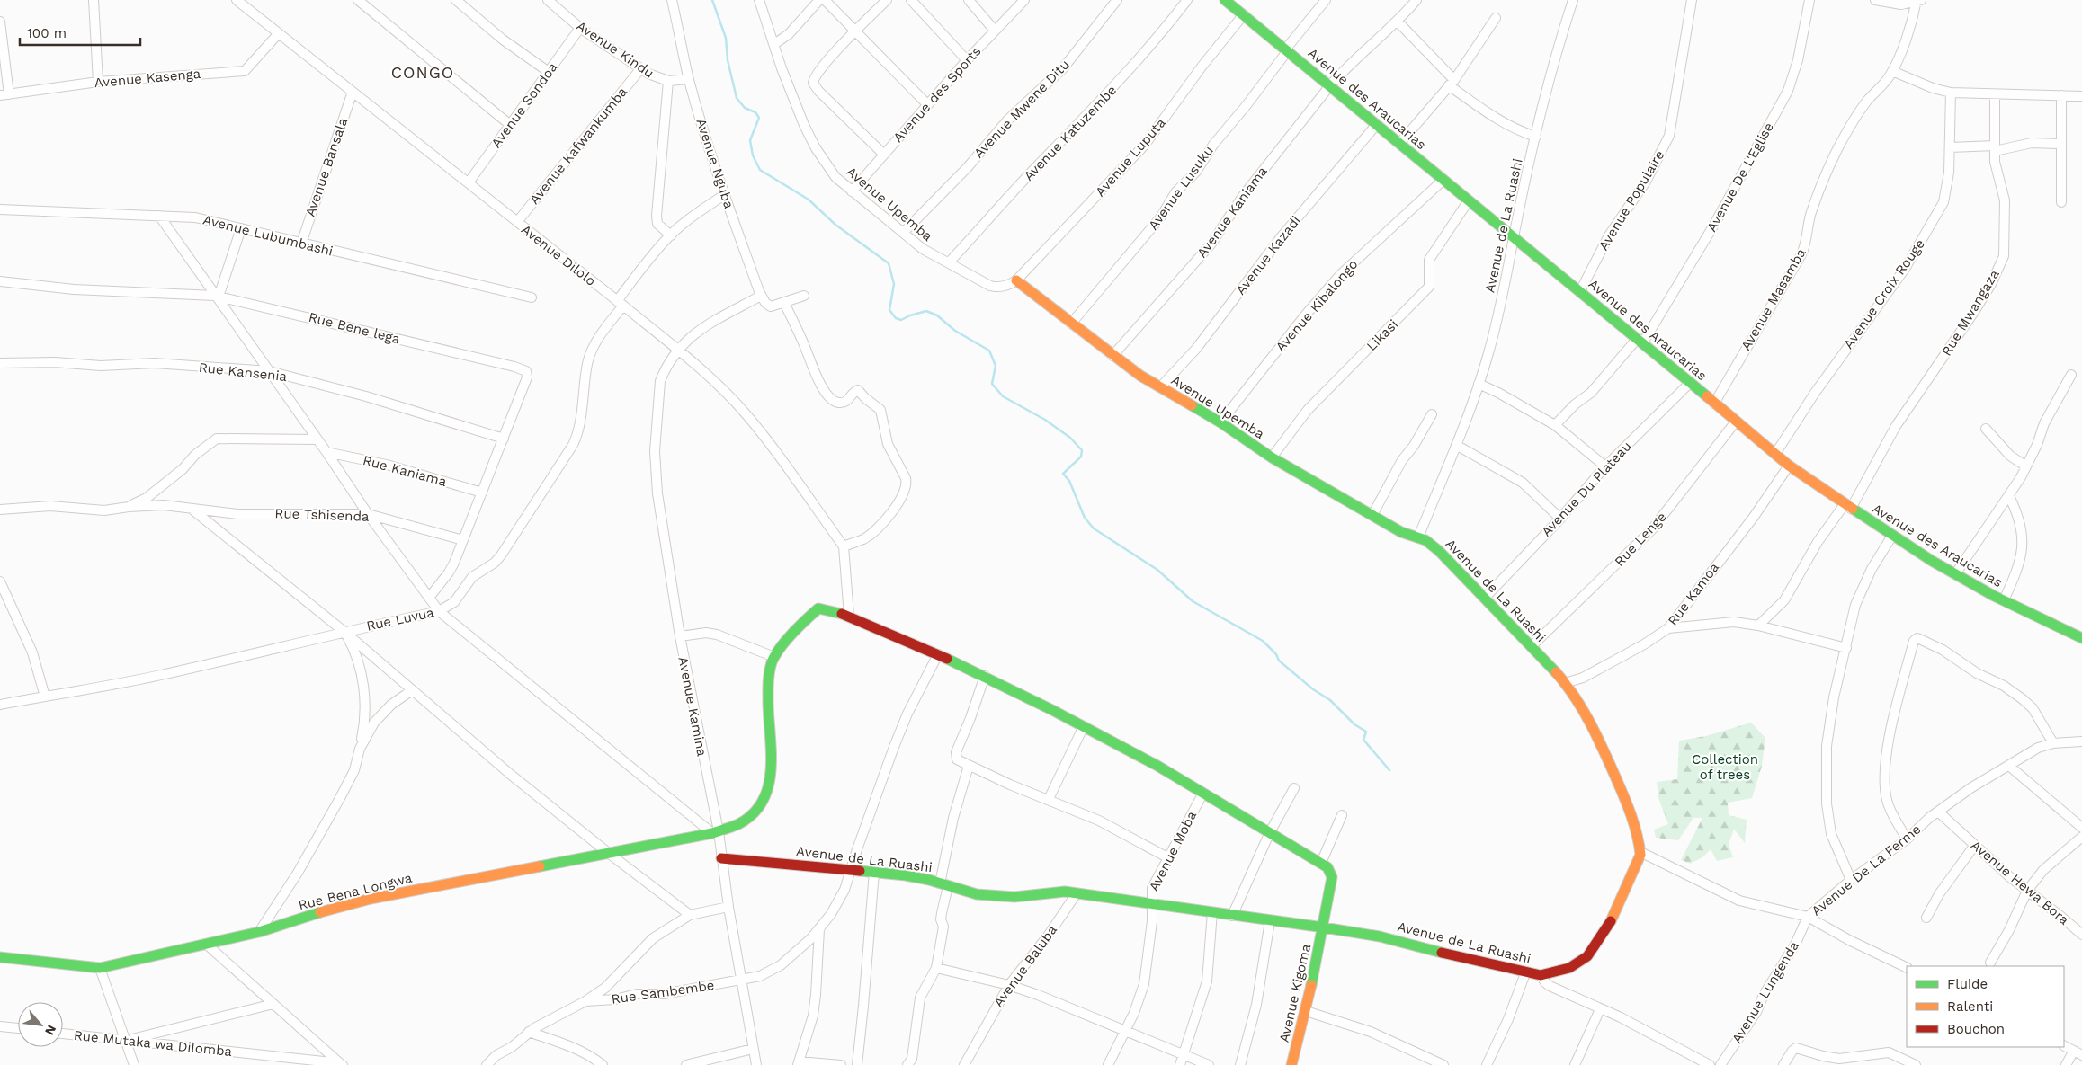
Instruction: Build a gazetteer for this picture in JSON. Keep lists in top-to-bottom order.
{
  "streets": {
    "street": [
      "Avenue Kindu",
      "Avenue Kasenga",
      "Avenue des Sports",
      "Avenue des Araucarias",
      "Avenue Sondoa",
      "Avenue Mwene Ditu",
      "Avenue Katuzembe",
      "Avenue Kafwankumba",
      "Avenue Luputa",
      "Avenue Nguba",
      "Avenue Bansala",
      "Avenue De L'Eglise",
      "Avenue Lusuku",
      "Avenue Populaire",
      "Avenue Upemba",
      "Avenue Kaniama",
      "Avenue de La Ruashi",
      "Avenue Lubumbashi",
      "Avenue Dilolo",
      "Avenue Kazadi",
      "Avenue Croix Rouge",
      "Avenue Masamba",
      "Avenue Kibalongo",
      "Rue Mwangaza",
      "Rue Bene lega",
      "Likasi",
      "Rue Kansenia",
      "Rue Kaniama",
      "Avenue Du Plateau",
      "Rue Tshisenda",
      "Rue Lenge",
      "Rue Kamoa",
      "Rue Luvua",
      "Avenue Kamina",
      "Avenue Moba",
      "Avenue De La Ferme",
      "Avenue Hewa Bora",
      "Rue Bena Longwa",
      "Avenue Baluba",
      "Rue Sambembe",
      "Avenue Lungenda",
      "Avenue Kigoma",
      "Rue Mutaka wa Dilomba"
    ]
  },
  "crossings": [
    ["Avenue Kindu", "Avenue Sondoa"],
    ["Avenue Kindu", "Avenue Kafwankumba"],
    ["Avenue Kindu", "Avenue Nguba"],
    ["Avenue Kasenga", "Avenue Dilolo"],
    ["Avenue des Sports", "Avenue Upemba"],
    ["Avenue des Araucarias", "Avenue Luputa"],
    ["Avenue des Araucarias", "Avenue De L'Eglise"],
    ["Avenue des Araucarias", "Avenue Lusuku"],
    ["Avenue des Araucarias", "Avenue Populaire"],
    ["Avenue des Araucarias", "Avenue Kaniama"],
    ["Avenue des Araucarias", "Avenue de La Ruashi"],
    ["Avenue des Araucarias", "Avenue Kazadi"],
    ["Avenue des Araucarias", "Avenue Croix Rouge"],
    ["Avenue des Araucarias", "Avenue Masamba"],
    ["Avenue des Araucarias", "Avenue Kibalongo"],
    ["Avenue des Araucarias", "Rue Mwangaza"],
    ["Avenue des Araucarias", "Likasi"],
    ["Avenue des Araucarias", "Avenue Du Plateau"],
    ["Avenue des Araucarias", "Rue Lenge"],
    ["Avenue des Araucarias", "Rue Kamoa"],
    ["Avenue Sondoa", "Avenue Dilolo"],
    ["Avenue Mwene Ditu", "Avenue Upemba"],
    ["Avenue Katuzembe", "Avenue Upemba"],
    ["Avenue Kafwankumba", "Avenue Dilolo"],
    ["Avenue Luputa", "Avenue Upemba"],
    ["Avenue Nguba", "Rue Luvua"],
    ["Avenue Nguba", "Avenue Kamina"],
    ["Avenue Bansala", "Avenue Lubumbashi"],
    ["Avenue Bansala", "Avenue Dilolo"],
    ["Avenue Lusuku", "Avenue Upemba"],
    ["Avenue Upemba", "Avenue Kaniama"],
    ["Avenue Upemba", "Avenue de La Ruashi"],
    ["Avenue Upemba", "Avenue Kazadi"],
    ["Avenue Upemba", "Avenue Kibalongo"],
    ["Avenue Upemba", "Likasi"],
    ["Avenue de La Ruashi", "Avenue Du Plateau"],
    ["Avenue de La Ruashi", "Rue Lenge"],
    ["Avenue de La Ruashi", "Rue Kamoa"],
    ["Avenue de La Ruashi", "Avenue Kamina"],
    ["Avenue de La Ruashi", "Avenue Moba"],
    ["Avenue de La Ruashi", "Avenue De La Ferme"],
    ["Avenue de La Ruashi", "Avenue Baluba"],
    ["Avenue de La Ruashi", "Rue Sambembe"],
    ["Avenue de La Ruashi", "Avenue Kigoma"],
    ["Avenue Dilolo", "Rue Luvua"],
    ["Avenue Dilolo", "Avenue Kamina"],
    ["Rue Bene lega", "Rue Kansenia"],
    ["Rue Bene lega", "Rue Kaniama"],
    ["Rue Bene lega", "Rue Tshisenda"],
    ["Avenue Kamina", "Rue Bena Longwa"],
    ["Avenue Kamina", "Rue Sambembe"],
    ["Avenue De La Ferme", "Avenue Hewa Bora"],
    ["Avenue De La Ferme", "Avenue Lungenda"]
  ],
  "districts": ["CONGO"],
  "parks": ["Collection of trees"],
  "legend": ["Fluide", "Ralenti", "Bouchon"],
  "scale_bar": "100 m",
  "north": "bottom right"
}
